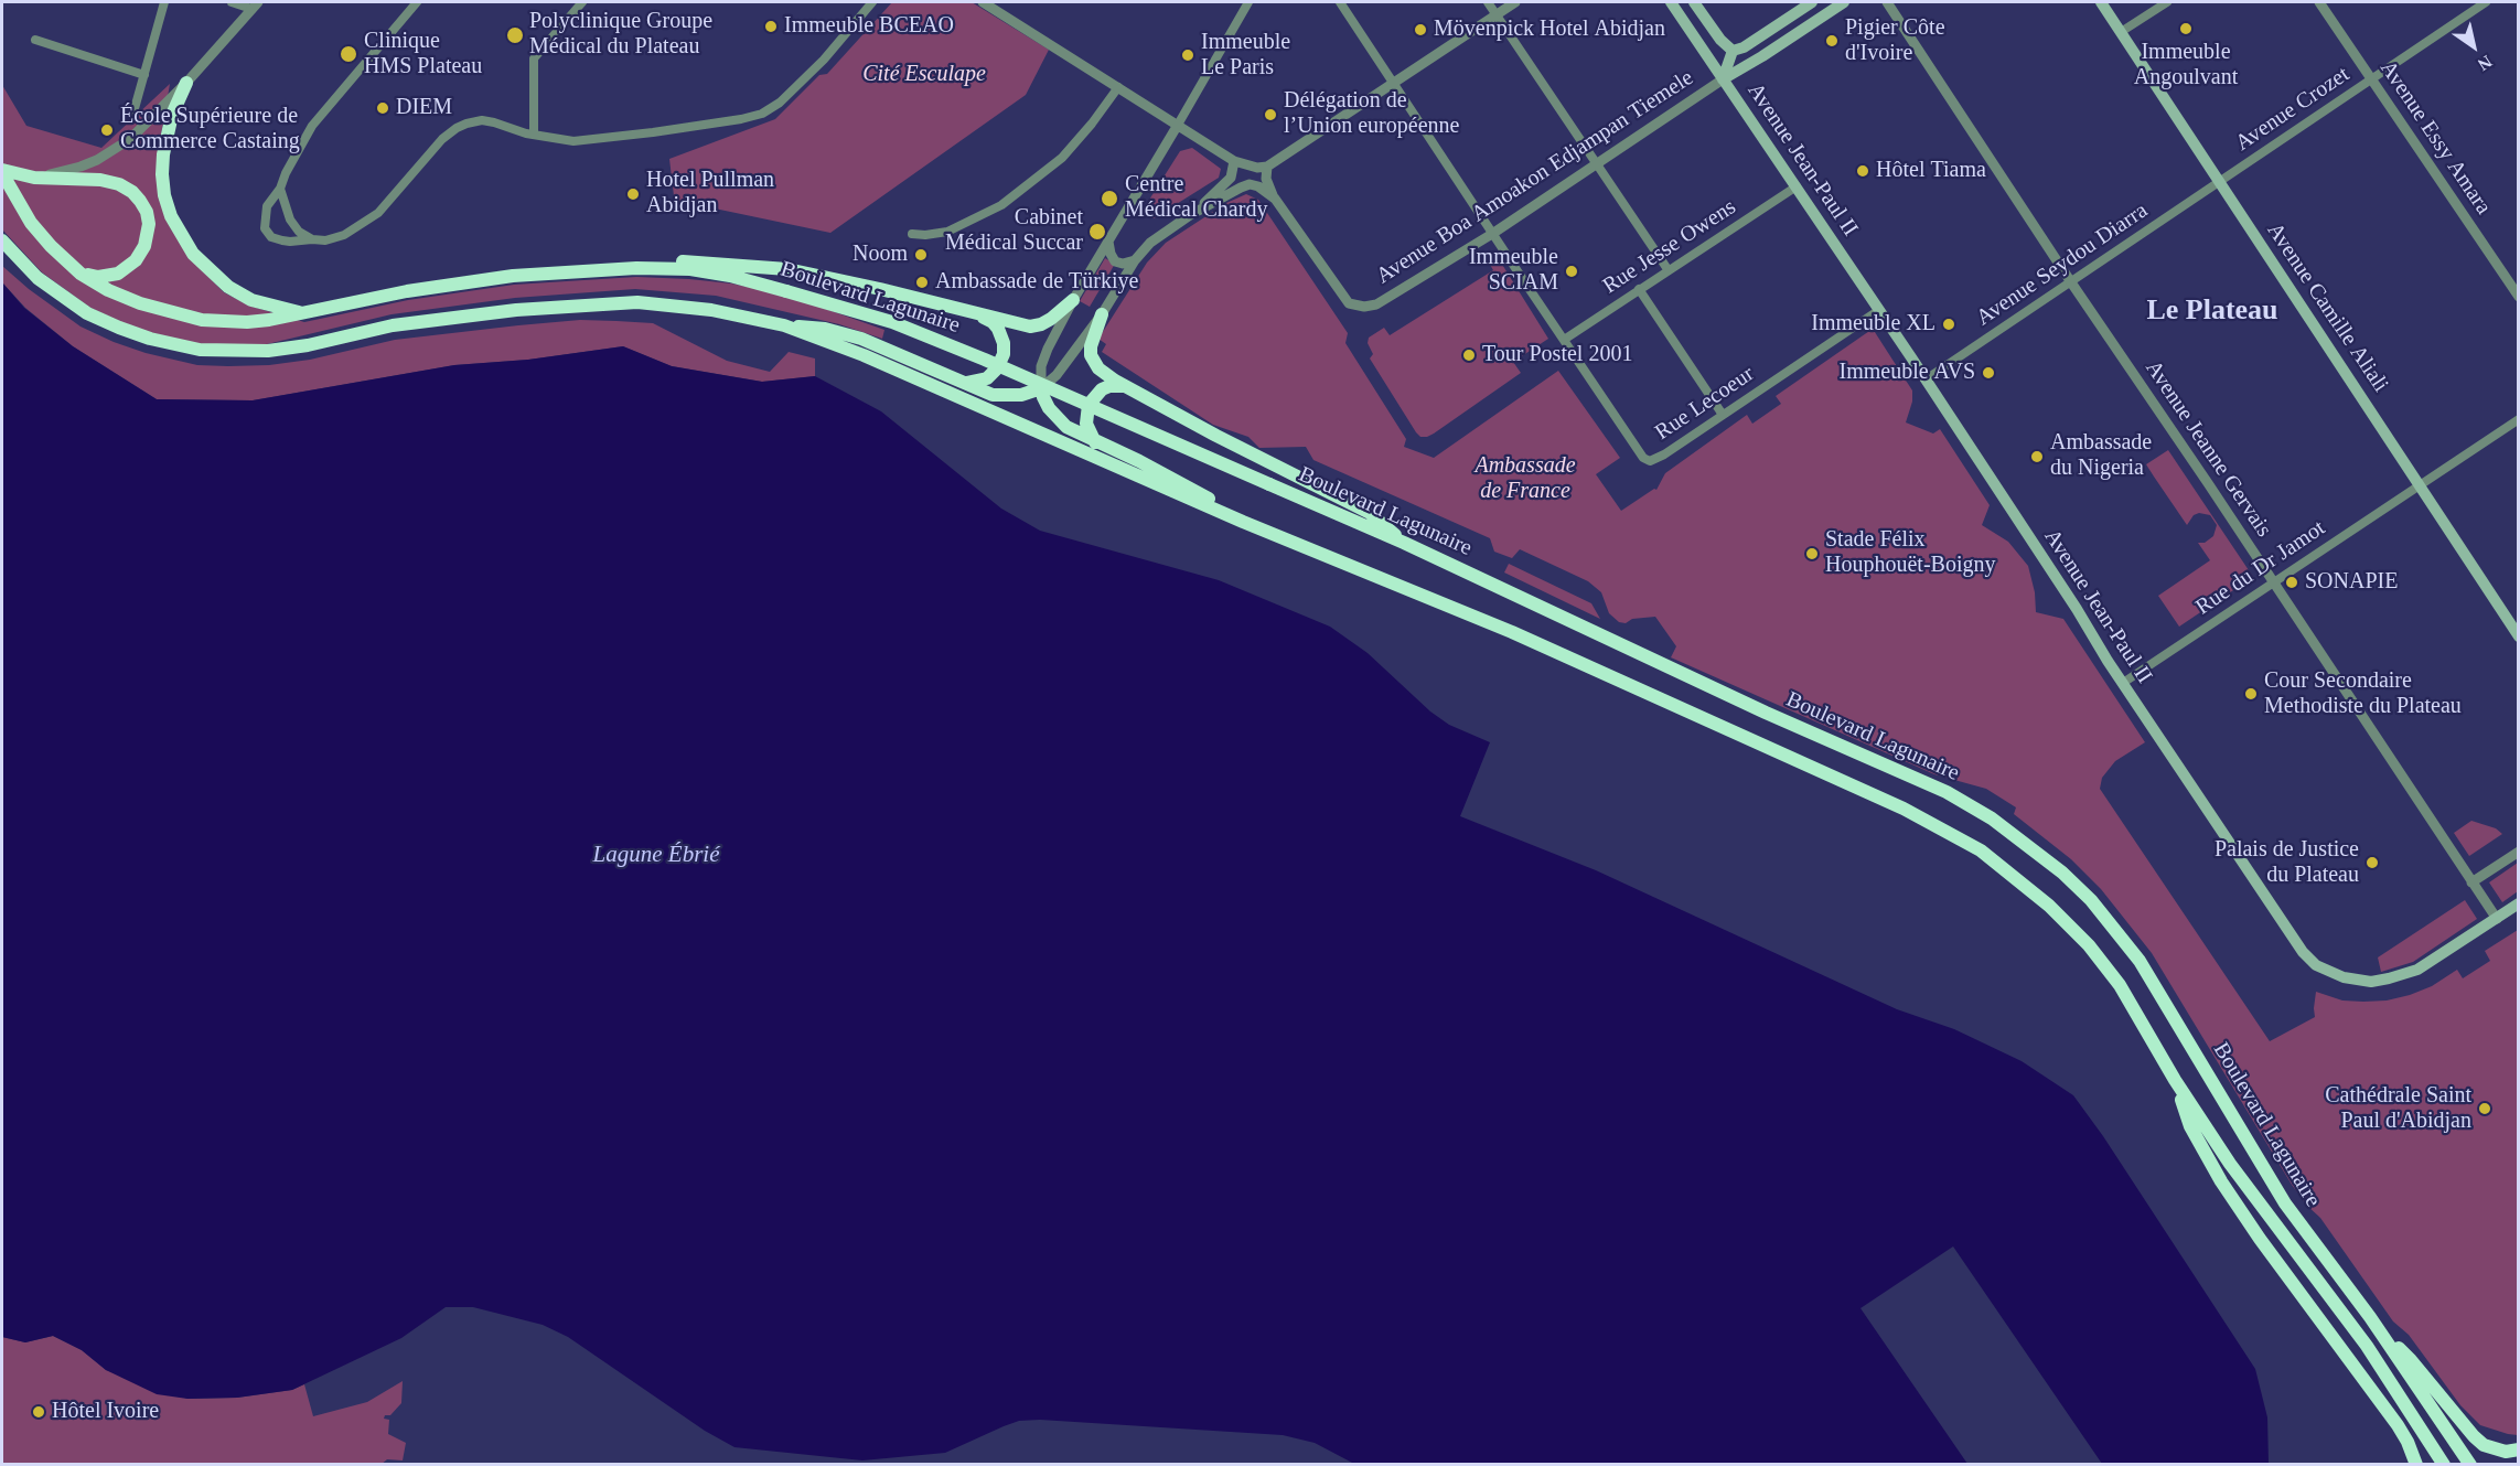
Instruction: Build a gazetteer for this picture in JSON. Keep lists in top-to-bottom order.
{
  "streets": {
    "highway": ["Boulevard Lagunaire"],
    "main road": ["Avenue Jean-Paul II", "Avenue Camille Aliali"],
    "street": [
      "Avenue Crozet",
      "Avenue Essy Amara",
      "Avenue Boa Amoakon Edjampan Tiemele",
      "Rue Jesse Owens",
      "Avenue Seydou Diarra",
      "Rue Lecoeur",
      "Avenue Jeanne Gervais",
      "Rue du Dr Jamot"
    ]
  },
  "crossings": [
    ["Avenue Crozet", "Avenue Essy Amara"],
    ["Avenue Crozet", "Avenue Seydou Diarra"],
    ["Avenue Crozet", "Avenue Camille Aliali"],
    ["Avenue Jean-Paul II", "Avenue Boa Amoakon Edjampan Tiemele"],
    ["Avenue Jean-Paul II", "Rue Jesse Owens"],
    ["Avenue Jean-Paul II", "Avenue Seydou Diarra"],
    ["Avenue Jean-Paul II", "Rue Lecoeur"],
    ["Avenue Jean-Paul II", "Avenue Jeanne Gervais"],
    ["Avenue Jean-Paul II", "Rue du Dr Jamot"],
    ["Avenue Boa Amoakon Edjampan Tiemele", "Rue Lecoeur"],
    ["Rue Jesse Owens", "Rue Lecoeur"],
    ["Avenue Seydou Diarra", "Avenue Camille Aliali"],
    ["Avenue Seydou Diarra", "Avenue Jeanne Gervais"],
    ["Avenue Camille Aliali", "Rue du Dr Jamot"],
    ["Avenue Jeanne Gervais", "Rue du Dr Jamot"]
  ],
  "districts": ["Le Plateau"],
  "water": ["Lagune Ébrié"],
  "parks": ["Cité Esculape", "Ambassade de France"],
  "places": [
    "Immeuble BCEAO",
    "Immeuble Angoulvant",
    "Mövenpick Hotel Abidjan",
    "Polyclinique Groupe Médical du Plateau",
    "Pigier Côte d'Ivoire",
    "Clinique HMS Plateau",
    "Immeuble Le Paris",
    "DIEM",
    "Délégation de l’Union européenne",
    "École Supérieure de Commerce Castaing",
    "Hôtel Tiama",
    "Hotel Pullman Abidjan",
    "Centre Médical Chardy",
    "Cabinet Médical Succar",
    "Noom",
    "Immeuble SCIAM",
    "Ambassade de Türkiye",
    "Immeuble XL",
    "Tour Postel 2001",
    "Immeuble AVS",
    "Ambassade du Nigeria",
    "Stade Félix Houphouët-Boigny",
    "SONAPIE",
    "Cour Secondaire Methodiste du Plateau",
    "Palais de Justice du Plateau",
    "Cathédrale Saint Paul d'Abidjan",
    "Hôtel Ivoire"
  ],
  "north": "bottom right"
}
